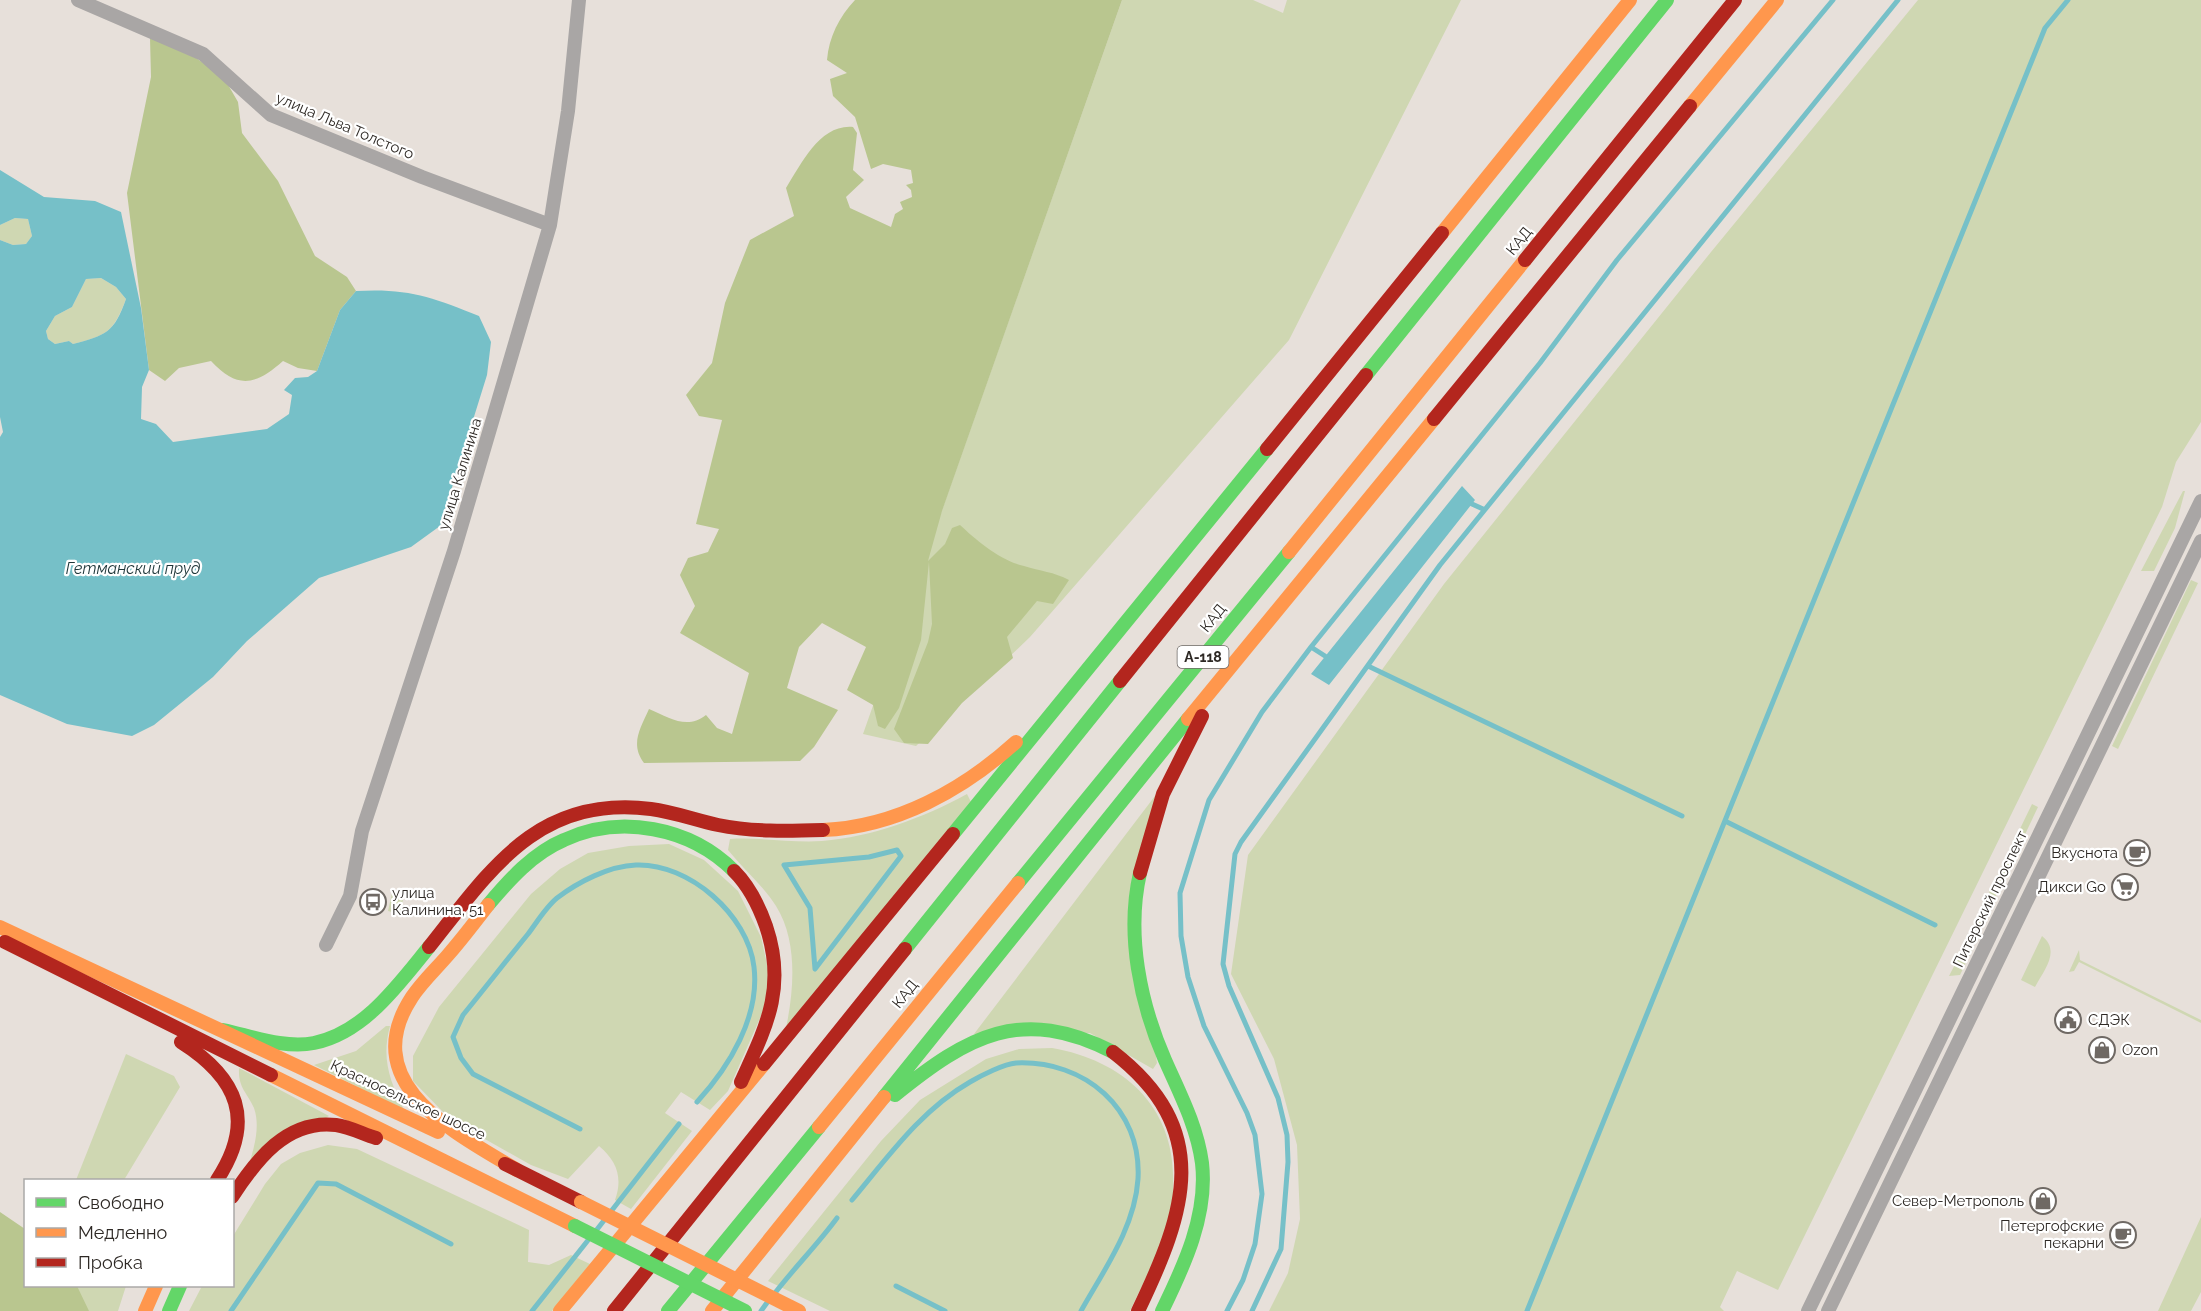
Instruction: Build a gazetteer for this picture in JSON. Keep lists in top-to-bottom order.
{
  "streets": {
    "main road": ["КАД", "А-118", "Красносельское шоссе"],
    "street": ["улица Льва Толстого", "улица Калинина", "Питерский проспект"]
  },
  "crossings": [
    ["улица Льва Толстого", "улица Калинина"]
  ],
  "water": ["Гетманский пруд"],
  "places": {
    "cafe": ["Вкуснота", "Петергофские пекарни"],
    "supermarket": ["Дикси Go"],
    "bus stop": ["улица Калинина, 51"],
    "public building": ["СДЭК"],
    "shop": ["Ozon", "Север-Метрополь"]
  },
  "legend": ["Свободно", "Медленно", "Пробка"]
}
